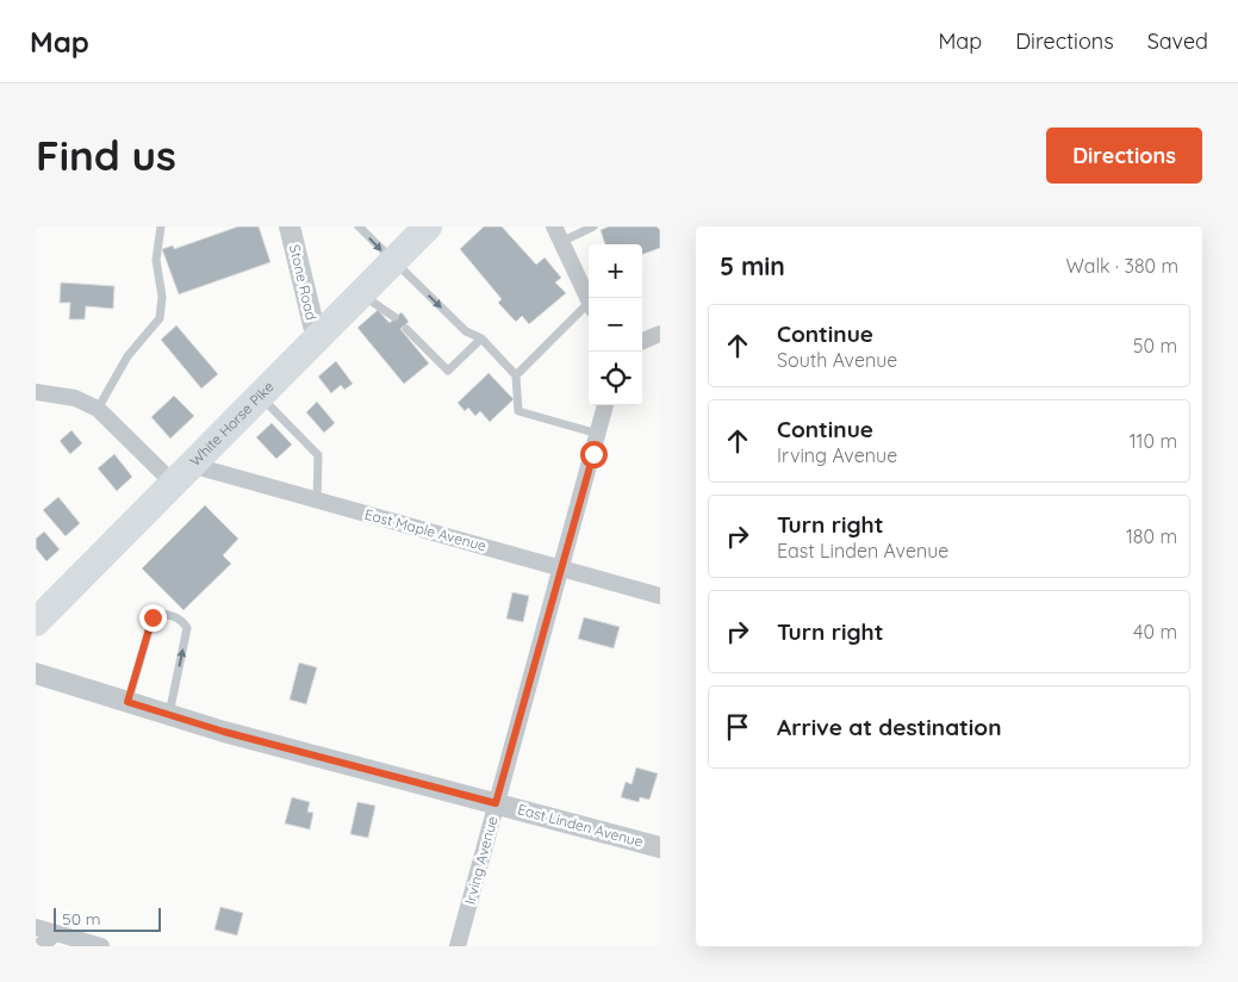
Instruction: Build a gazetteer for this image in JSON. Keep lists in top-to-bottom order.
{
  "streets": {
    "highway": ["White Horse Pike"],
    "street": [
      "Stone Road",
      "East Maple Avenue",
      "East Linden Avenue",
      "Irving Avenue"
    ]
  },
  "crossings": [
    ["Stone Road", "White Horse Pike"],
    ["White Horse Pike", "East Maple Avenue"],
    ["East Maple Avenue", "Irving Avenue"],
    ["East Linden Avenue", "Irving Avenue"]
  ],
  "scale_bar": "50 m",
  "page": {
    "header": "Map",
    "nav": ["Map", "Directions", "Saved"],
    "buttons": "Directions",
    "title": "Find us",
    "heading": ["5 min", "Walk · 380 m"],
    "map_buttons": ["+", "−"],
    "list": [
      ["Continue", "South Avenue", "50 m"],
      ["Continue", "Irving Avenue", "110 m"],
      ["Turn right", "East Linden Avenue", "180 m"],
      ["Turn right", "40 m"],
      "Arrive at destination"
    ],
    "scale": "50 m"
  }
}
